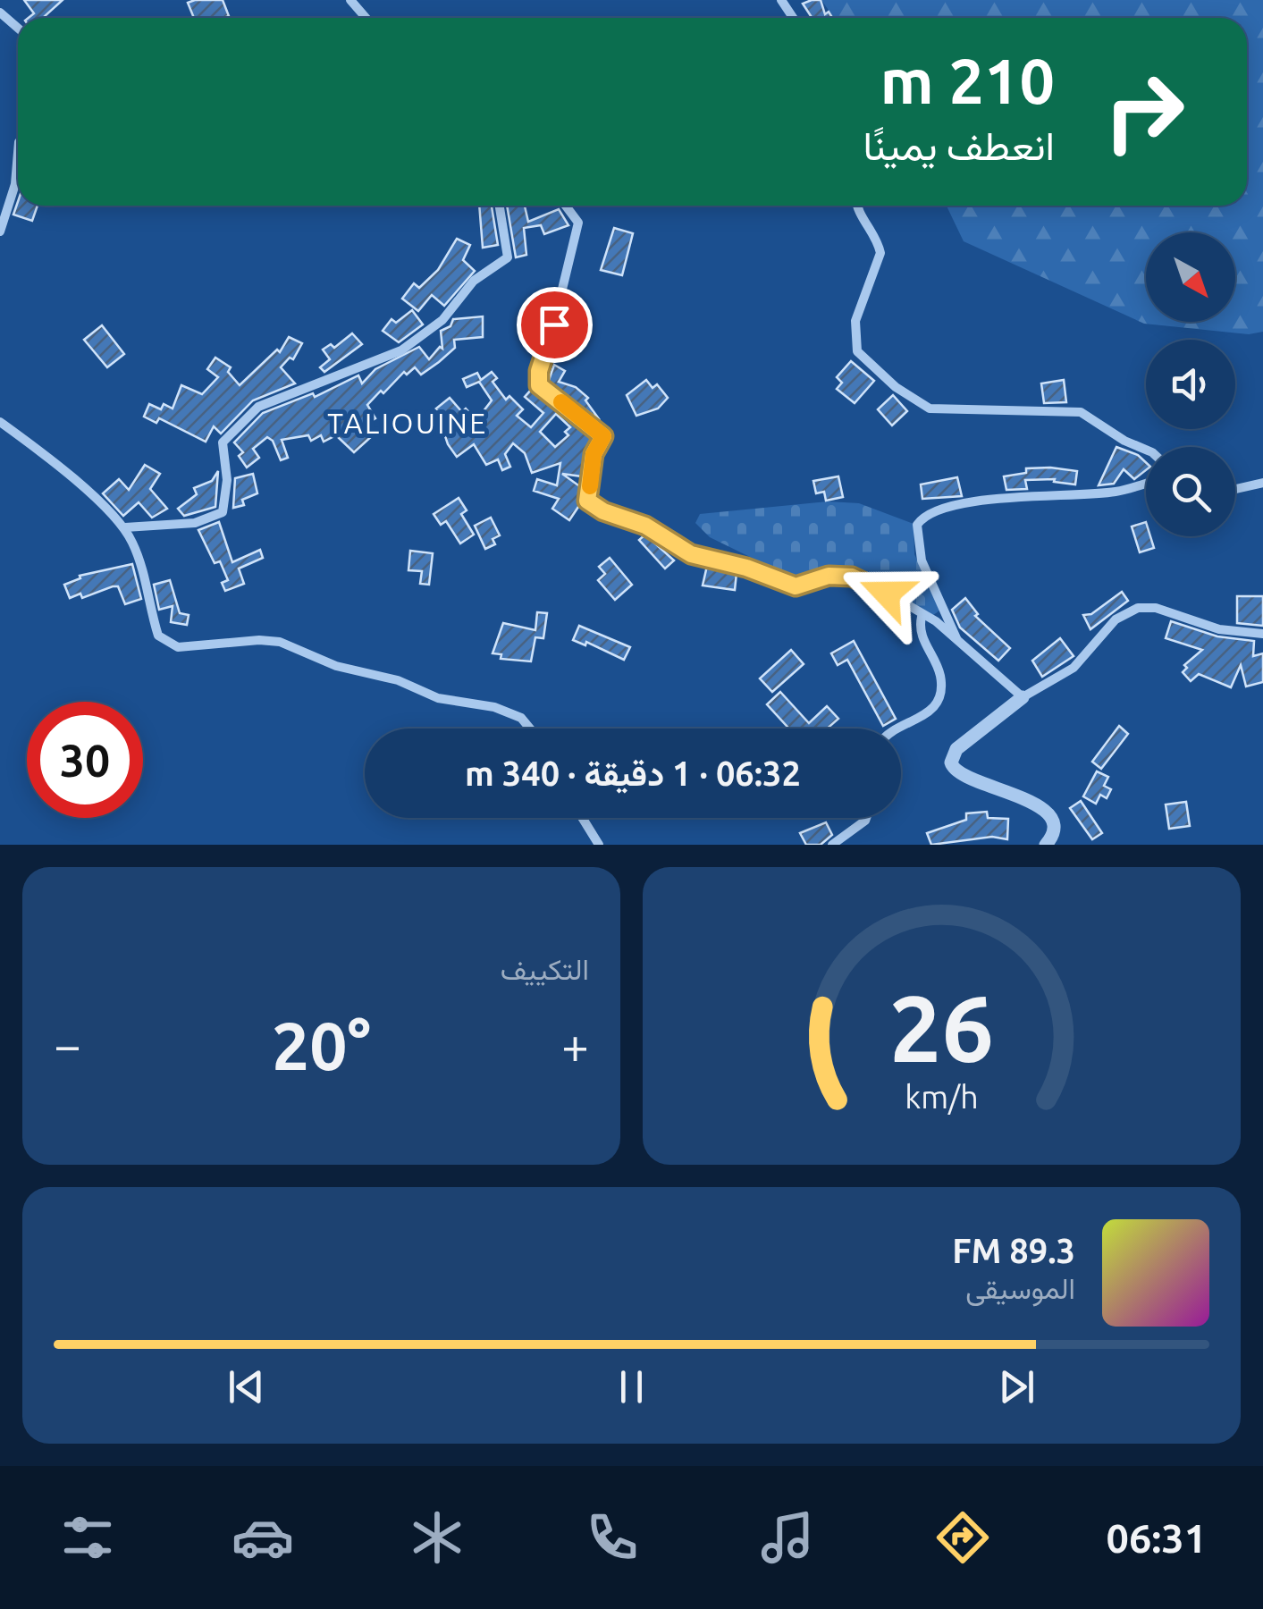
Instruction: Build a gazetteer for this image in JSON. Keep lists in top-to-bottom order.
{
  "districts": ["TALIOUINE"],
  "north": "bottom right",
  "page": {
    "turn": ["210 m", "انعطف يمينًا"],
    "limit": "30",
    "trip": "06:32 · 1 دقيقة · 340 m",
    "tile": "التكييف",
    "heat": ["−", "20°", "+"],
    "song": ["89.3 FM", "الموسيقى"],
    "tabs": "06:31",
    "gauge": ["26", "km/h"]
  }
}
